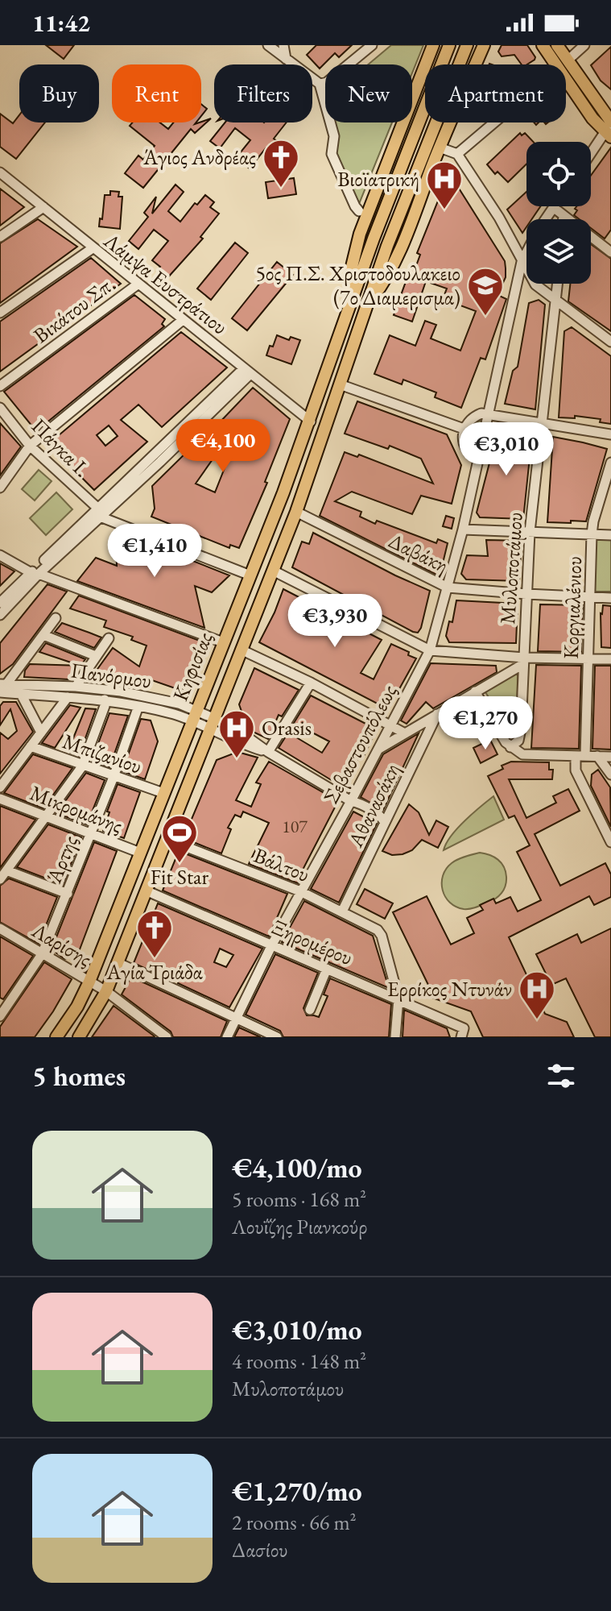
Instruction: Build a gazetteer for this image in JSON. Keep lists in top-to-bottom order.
{
  "streets": {
    "main road": ["Κηφισίας"],
    "street": [
      "Λάμψα Ευστράτιου",
      "Βικάτου Σπ.",
      "Πάγκα Ι.",
      "Δαβάκη",
      "Μυλοποτάμου",
      "Κοργιαλένιου",
      "Πανόρμου",
      "Σεβαστουπόλεως",
      "Μπιζανίου",
      "Αθανασάκη",
      "Μικρομάνης",
      "Άρτης",
      "Βάλτου",
      "Ξηρομέρου",
      "Λαρίσης"
    ]
  },
  "crossings": [
    ["Λάμψα Ευστράτιου", "Βικάτου Σπ."],
    ["Λάμψα Ευστράτιου", "Κηφισίας"],
    ["Πάγκα Ι.", "Κηφισίας"],
    ["Δαβάκη", "Μυλοποτάμου"],
    ["Δαβάκη", "Κοργιαλένιου"],
    ["Δαβάκη", "Κηφισίας"],
    ["Δαβάκη", "Σεβαστουπόλεως"],
    ["Κηφισίας", "Πανόρμου"],
    ["Κηφισίας", "Μπιζανίου"],
    ["Κηφισίας", "Μικρομάνης"],
    ["Κηφισίας", "Βάλτου"],
    ["Κηφισίας", "Ξηρομέρου"],
    ["Κηφισίας", "Λαρίσης"],
    ["Πανόρμου", "Σεβαστουπόλεως"],
    ["Πανόρμου", "Αθανασάκη"],
    ["Πανόρμου", "Άρτης"],
    ["Σεβαστουπόλεως", "Βάλτου"],
    ["Σεβαστουπόλεως", "Ξηρομέρου"],
    ["Μπιζανίου", "Άρτης"],
    ["Αθανασάκη", "Βάλτου"],
    ["Μικρομάνης", "Άρτης"],
    ["Άρτης", "Λαρίσης"],
    ["Βάλτου", "Ξηρομέρου"]
  ],
  "places": {
    "church": ["Άγιος Ανδρέας", "Αγία Τριάδα"],
    "hospital": ["Βιοϊατρική", "Orasis", "Ερρίκος Ντυνάν"],
    "school or university": ["5ος Π.Σ. Χριστοδουλακειο (7ο Διαμερισμα)"],
    "sports": ["Fit Star"]
  },
  "house_numbers": ["107"],
  "page": {
    "status": "11:42",
    "chip": [
      "Buy",
      "Rent",
      "Filters",
      "New",
      "Apartment"
    ],
    "price": [
      "€4,100",
      "€3,010",
      "€1,410",
      "€3,930",
      "€1,270"
    ],
    "heading": "5 homes",
    "list": [
      {
        "name": "€4,100/mo",
        "note": "5 rooms · 168 m² · Λουΐζης Ριανκούρ"
      },
      {
        "name": "€3,010/mo",
        "note": "4 rooms · 148 m² · Μυλοποτάμου"
      },
      {
        "name": "€1,270/mo",
        "note": "2 rooms · 66 m² · Δασίου"
      }
    ]
  }
}
